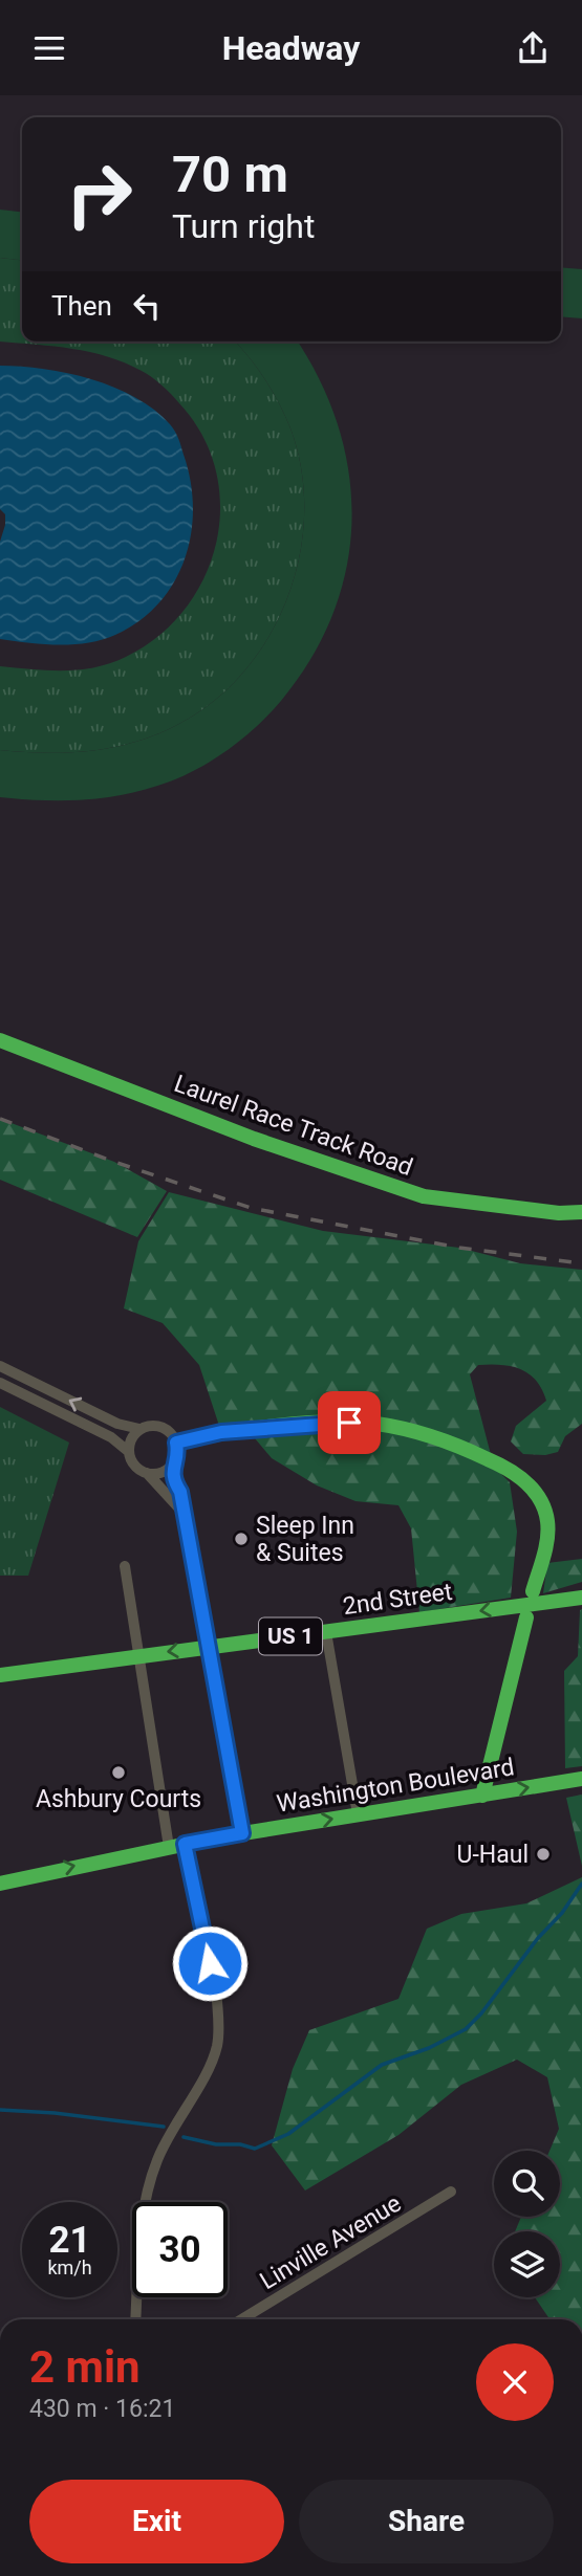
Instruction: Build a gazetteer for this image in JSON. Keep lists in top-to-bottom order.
{
  "streets": {
    "street": [
      "Laurel Race Track Road",
      "2nd Street",
      "US 1",
      "Washington Boulevard",
      "Linville Avenue"
    ]
  },
  "one_way": ["2nd Street", "Washington Boulevard"],
  "places": ["Sleep Inn & Suites", "Ashbury Courts", "U-Haul"],
  "page": {
    "header": "Headway",
    "turn": ["70 m", "Turn right"],
    "then": "Then",
    "speed": "21 km/h",
    "limit": "30",
    "heading": ["2 min", "430 m · 16:21"],
    "buttons": ["Exit", "Share"]
  }
}
